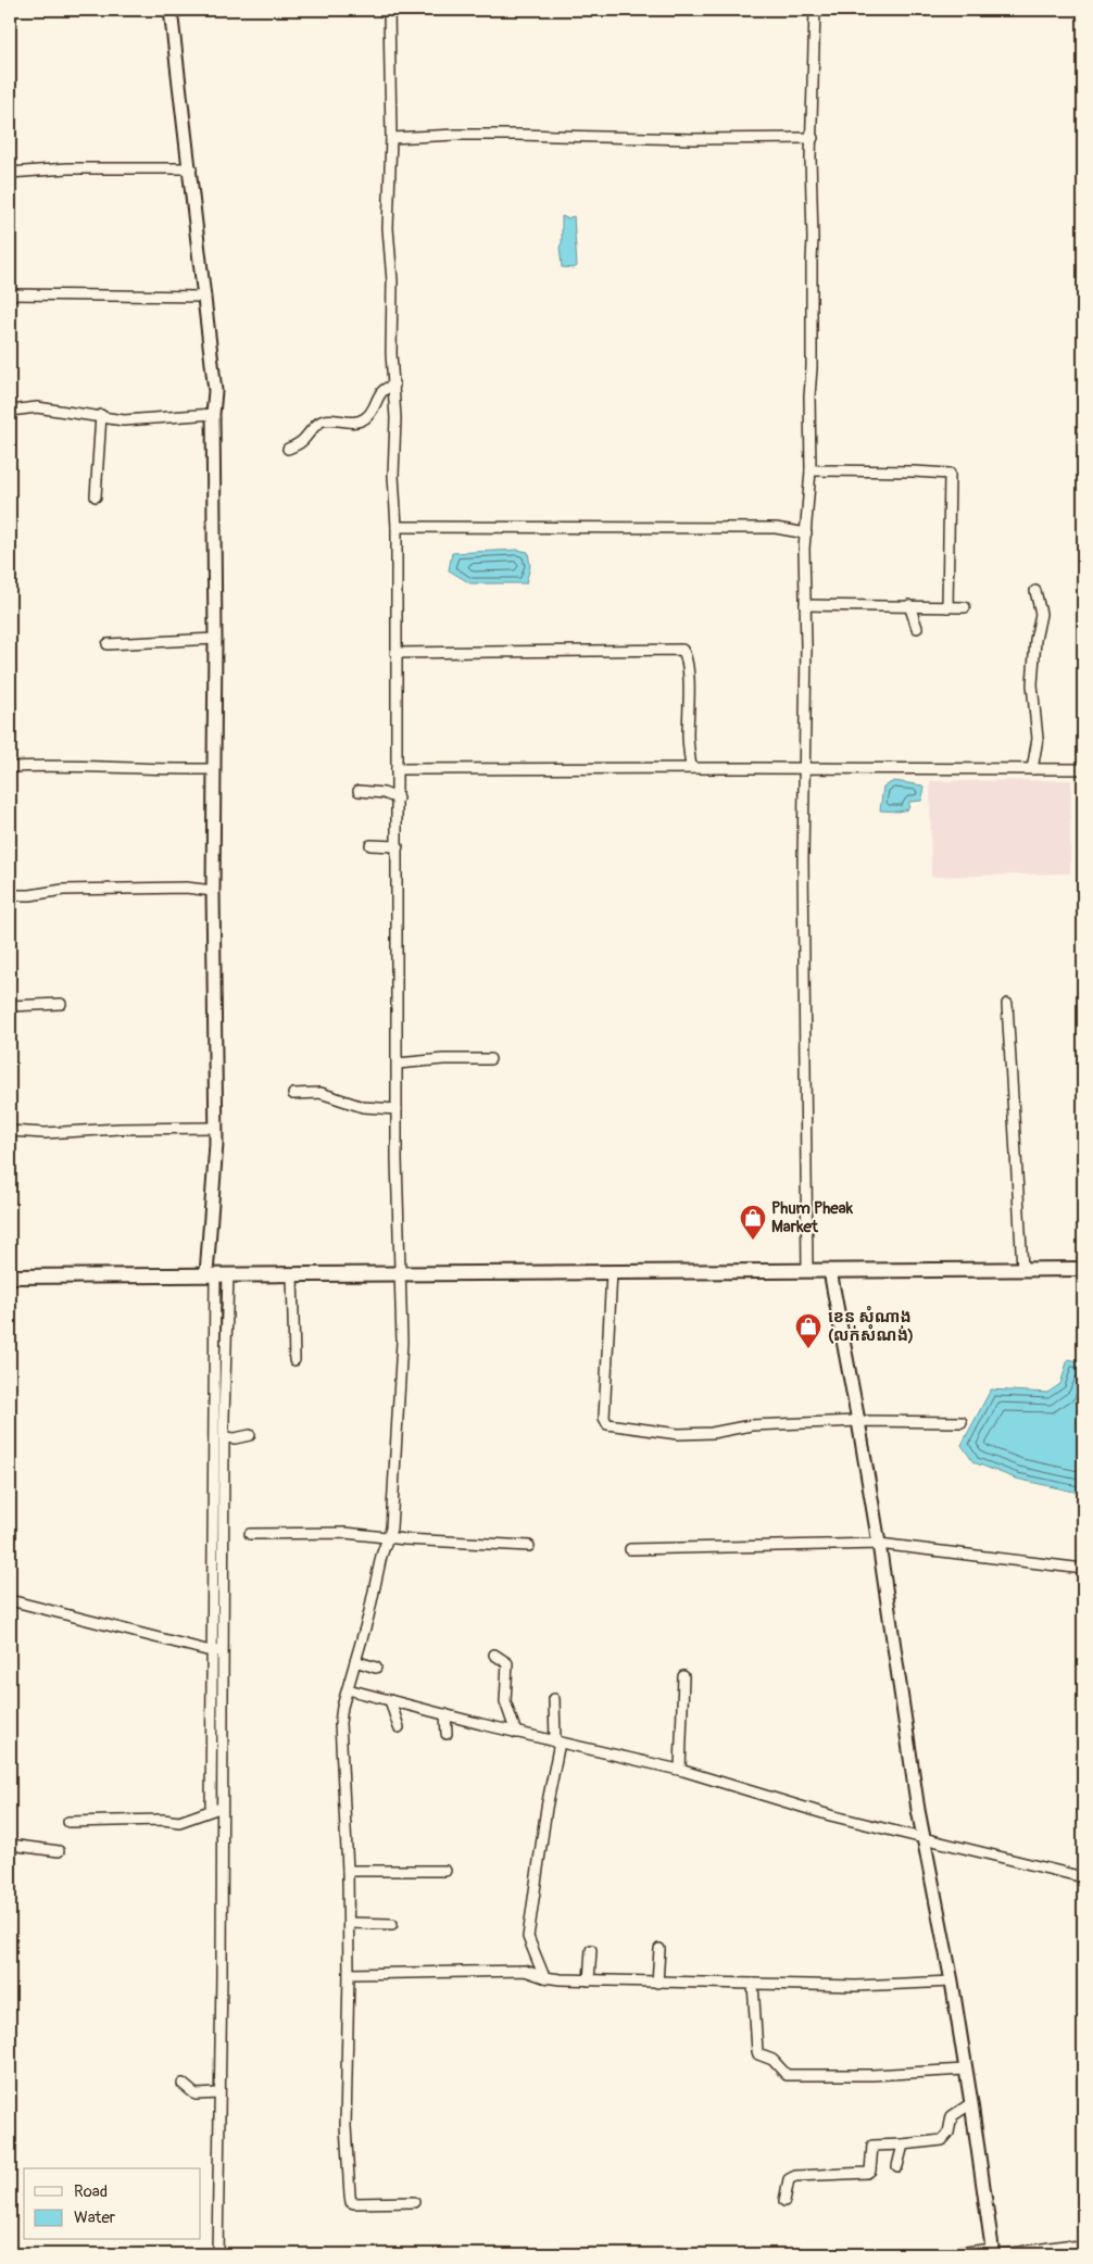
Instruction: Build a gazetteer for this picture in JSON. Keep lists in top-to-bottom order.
{
  "places": {
    "shop": ["Phum Pheak Market", "ខេន សំណាង (លក់សំណង់)"]
  },
  "legend": ["Road", "Water"]
}
